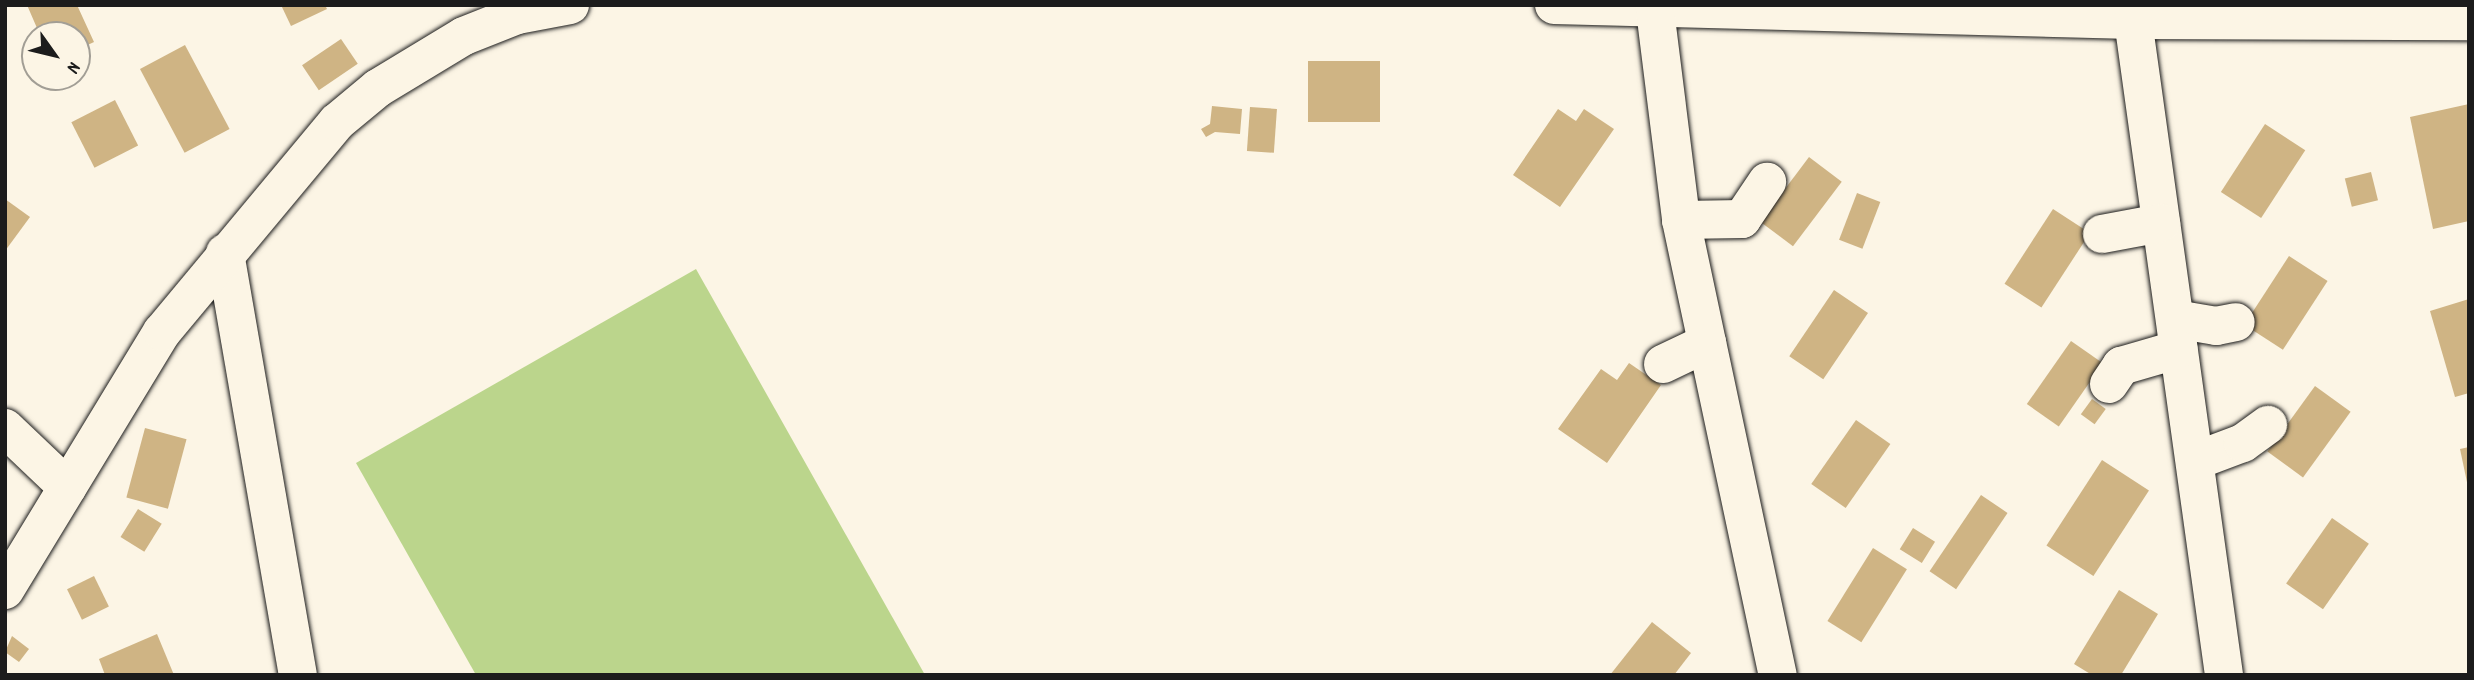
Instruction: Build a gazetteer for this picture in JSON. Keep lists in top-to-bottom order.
{
  "north": "bottom right"
}
